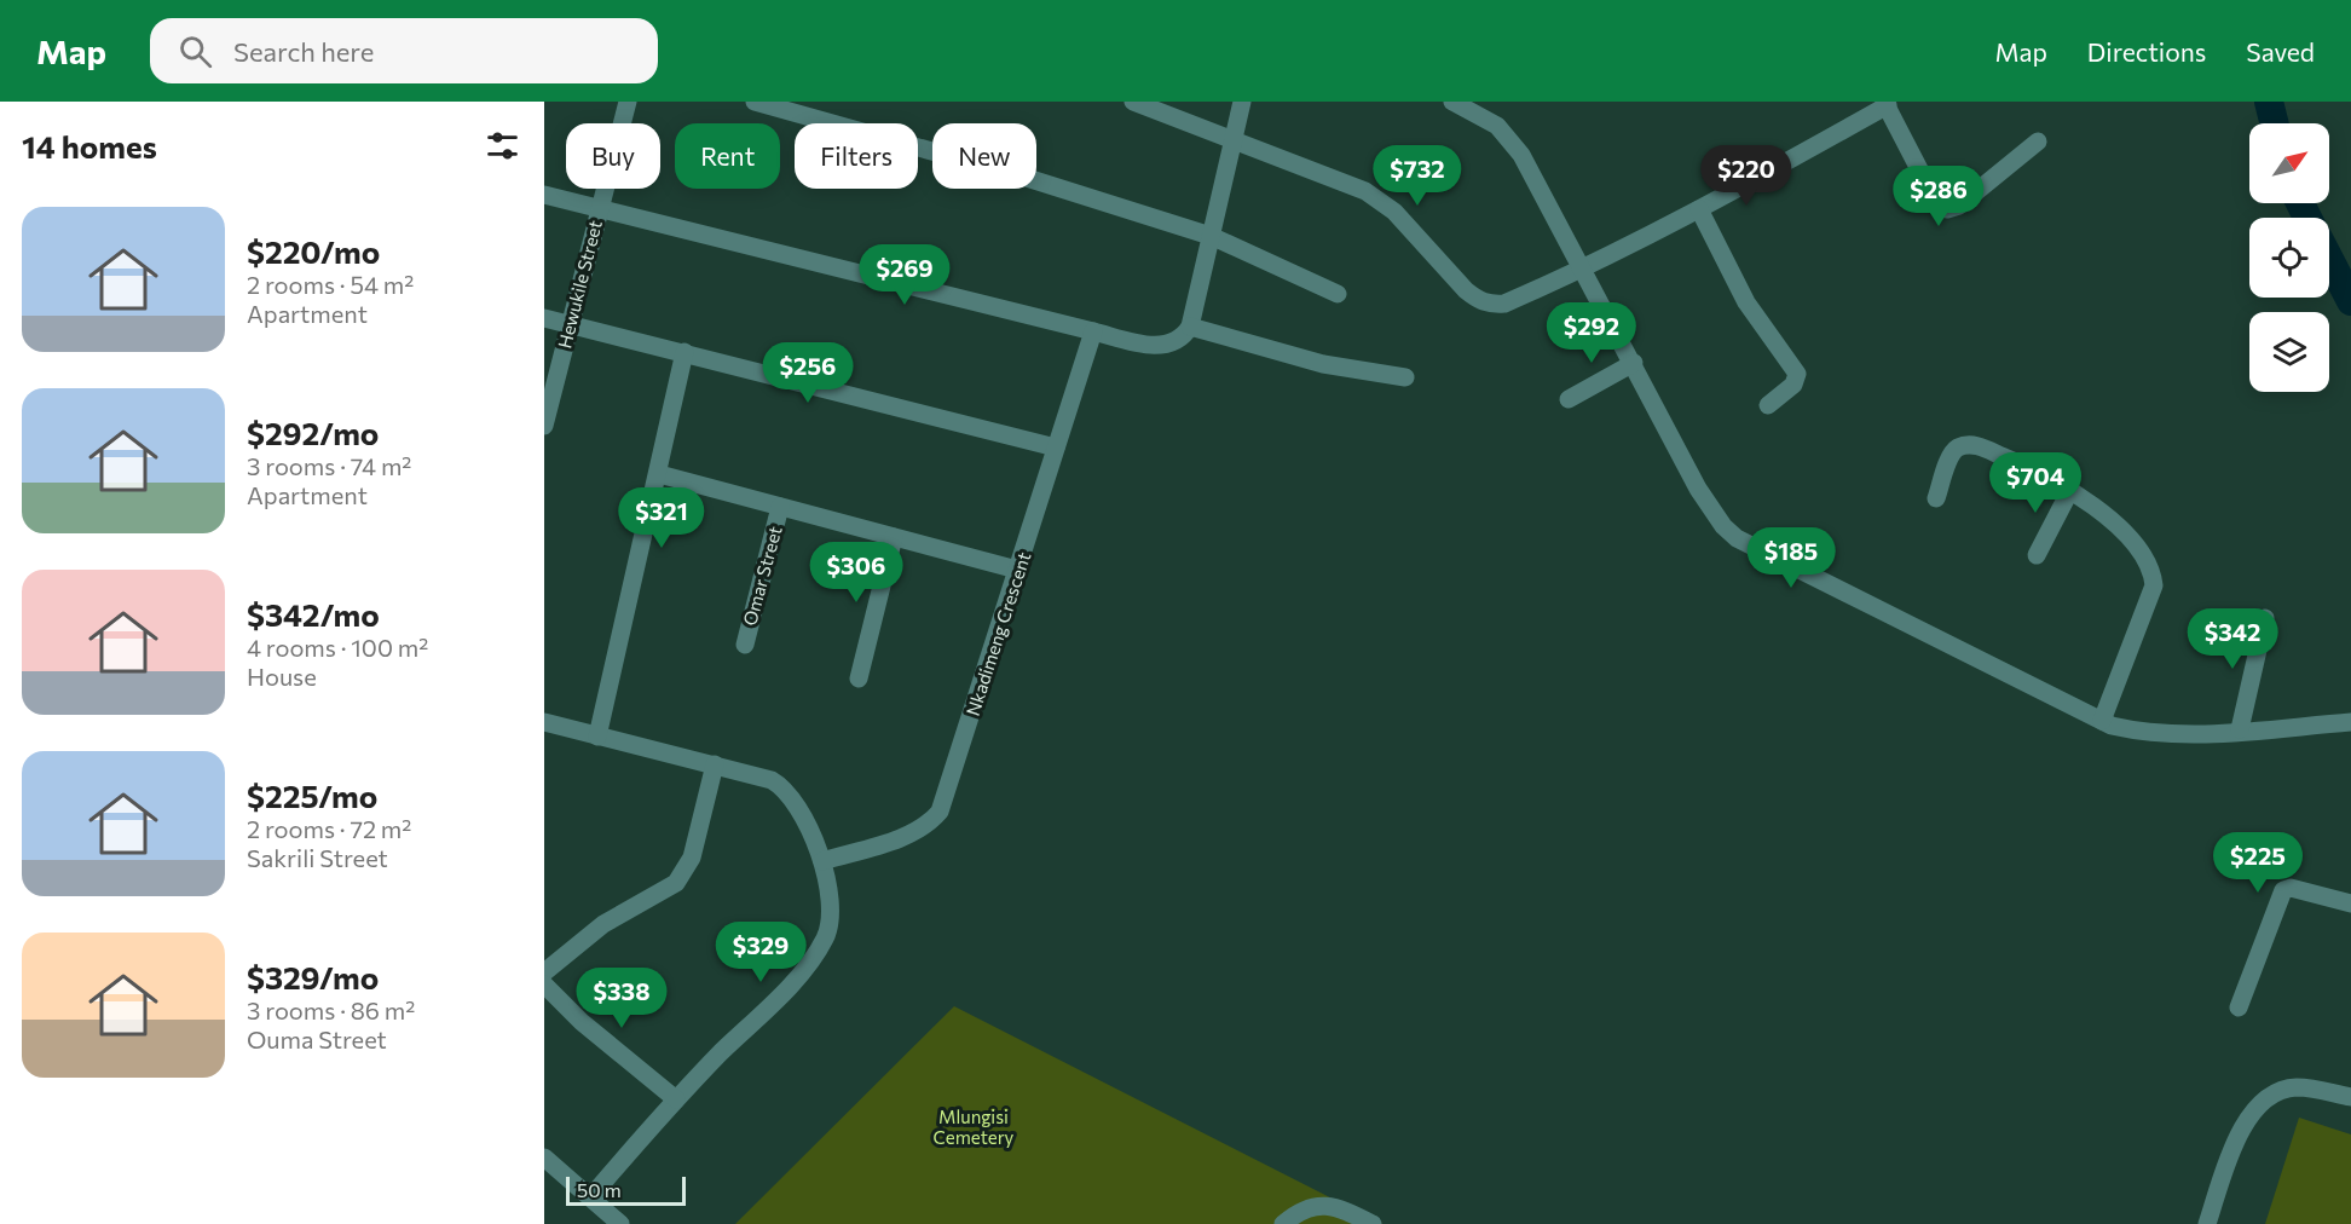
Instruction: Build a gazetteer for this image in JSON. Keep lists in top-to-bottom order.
{
  "streets": {
    "street": ["Hewukile Street", "Omar Street", "Nkadimeng Crescent"]
  },
  "parks": ["Mlungisi Cemetery"],
  "scale_bar": "50 m",
  "north": "top right",
  "page": {
    "header": "Map",
    "search": "Search here",
    "nav": ["Map", "Directions", "Saved"],
    "heading": "14 homes",
    "chip": [
      "Buy",
      "Rent",
      "Filters",
      "New"
    ],
    "price": [
      "$732",
      "$220",
      "$286",
      "$269",
      "$292",
      "$256",
      "$704",
      "$321",
      "$185",
      "$306",
      "$342",
      "$225",
      "$329",
      "$338"
    ],
    "list": [
      {
        "name": "$220/mo",
        "note": "2 rooms · 54 m² · Apartment"
      },
      {
        "name": "$292/mo",
        "note": "3 rooms · 74 m² · Apartment"
      },
      {
        "name": "$342/mo",
        "note": "4 rooms · 100 m² · House"
      },
      {
        "name": "$225/mo",
        "note": "2 rooms · 72 m² · Sakrili Street"
      },
      {
        "name": "$329/mo",
        "note": "3 rooms · 86 m² · Ouma Street"
      }
    ],
    "scale": "50 m"
  }
}
